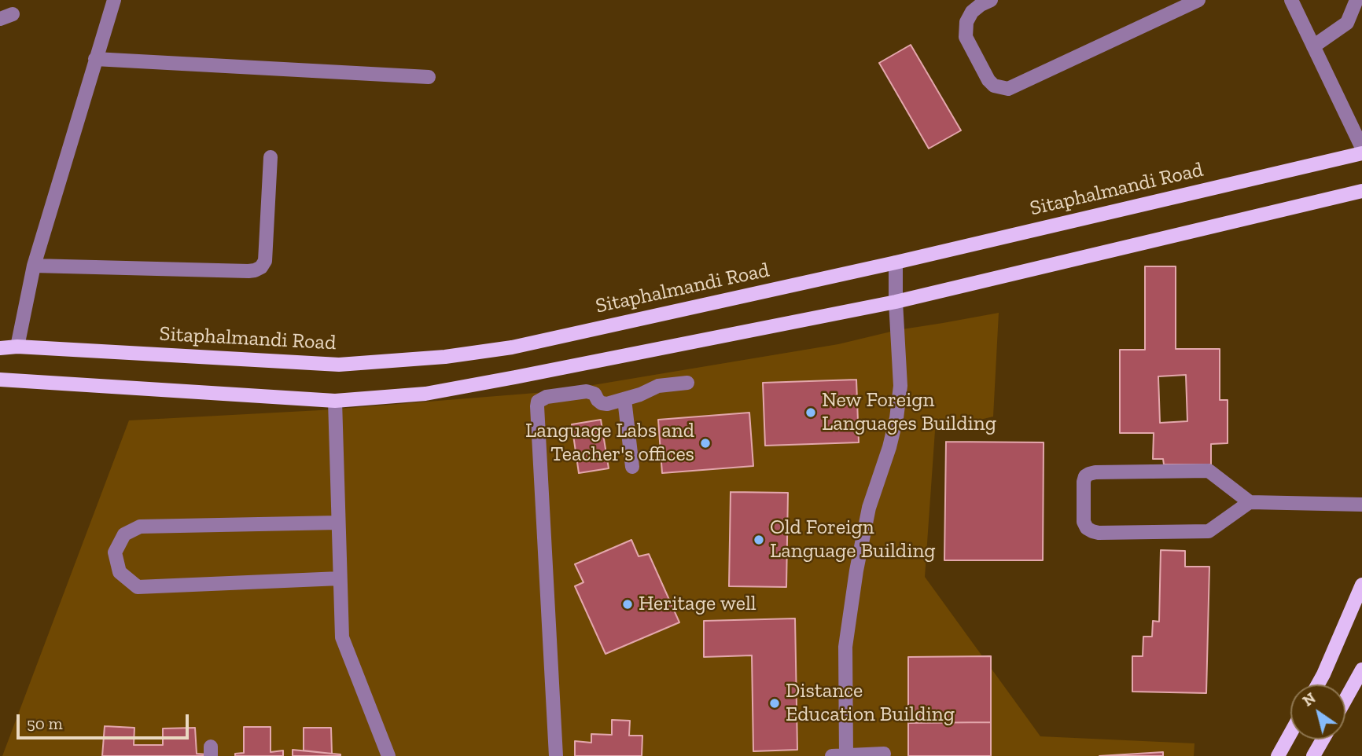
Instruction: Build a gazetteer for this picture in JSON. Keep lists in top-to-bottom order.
{
  "streets": {
    "main road": ["Sitaphalmandi Road"]
  },
  "places": [
    "New Foreign Languages Building",
    "Language Labs and Teacher's offices",
    "Old Foreign Language Building",
    "Heritage well",
    "Distance Education Building"
  ],
  "scale_bar": "50 m",
  "north": "top left"
}
